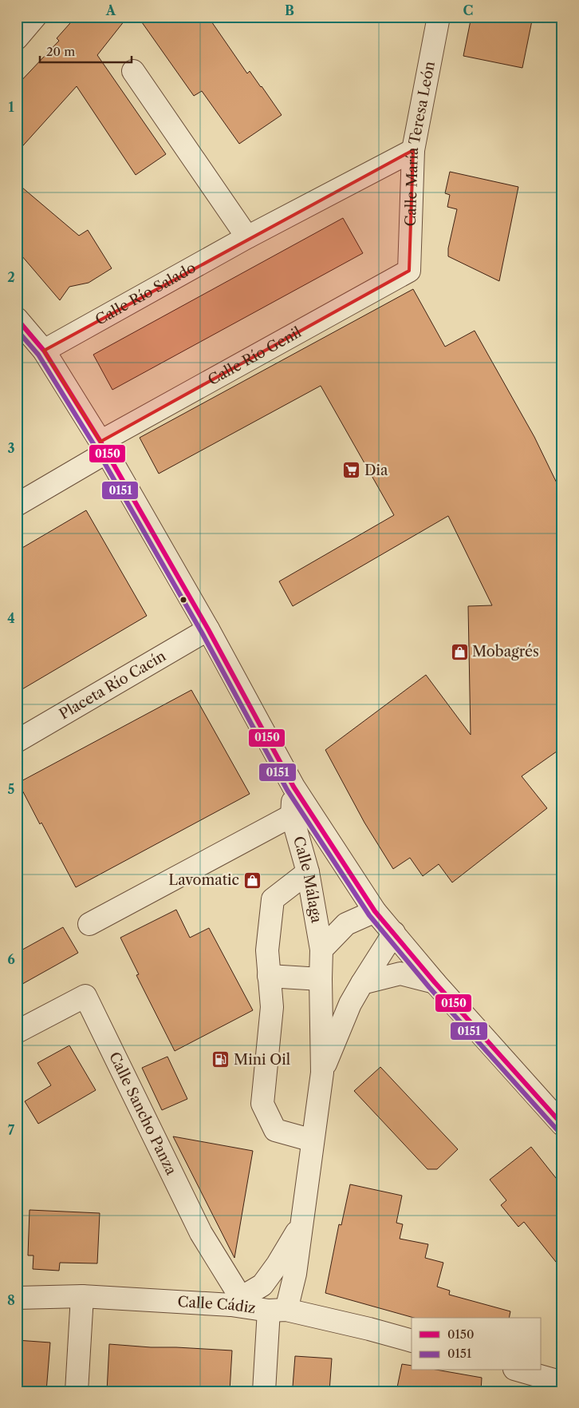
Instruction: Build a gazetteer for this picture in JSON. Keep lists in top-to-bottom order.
{
  "streets": {
    "street": [
      "Calle María Teresa León",
      "Calle Río Salado",
      "Calle Río Genil",
      "Placeta Río Cacín",
      "Calle Málaga",
      "Calle Sancho Panza",
      "Calle Cádiz"
    ]
  },
  "crossings": [
    ["Calle María Teresa León", "Calle Río Salado"],
    ["Calle María Teresa León", "Calle Río Genil"],
    ["Calle Málaga", "Calle Sancho Panza"],
    ["Calle Málaga", "Calle Cádiz"],
    ["Calle Sancho Panza", "Calle Cádiz"]
  ],
  "places": {
    "supermarket": ["Dia"],
    "shop": ["Mobagrés", "Lavomatic"],
    "fuel station": ["Mini Oil"]
  },
  "lines": ["transit line 0150", "transit line 0151"],
  "legend": ["0150", "0151"],
  "scale_bar": "20 m",
  "grid": {
    "columns": ["A", "B", "C"],
    "rows": [
      "1",
      "2",
      "3",
      "4",
      "5",
      "6",
      "7",
      "8"
    ]
  }
}
